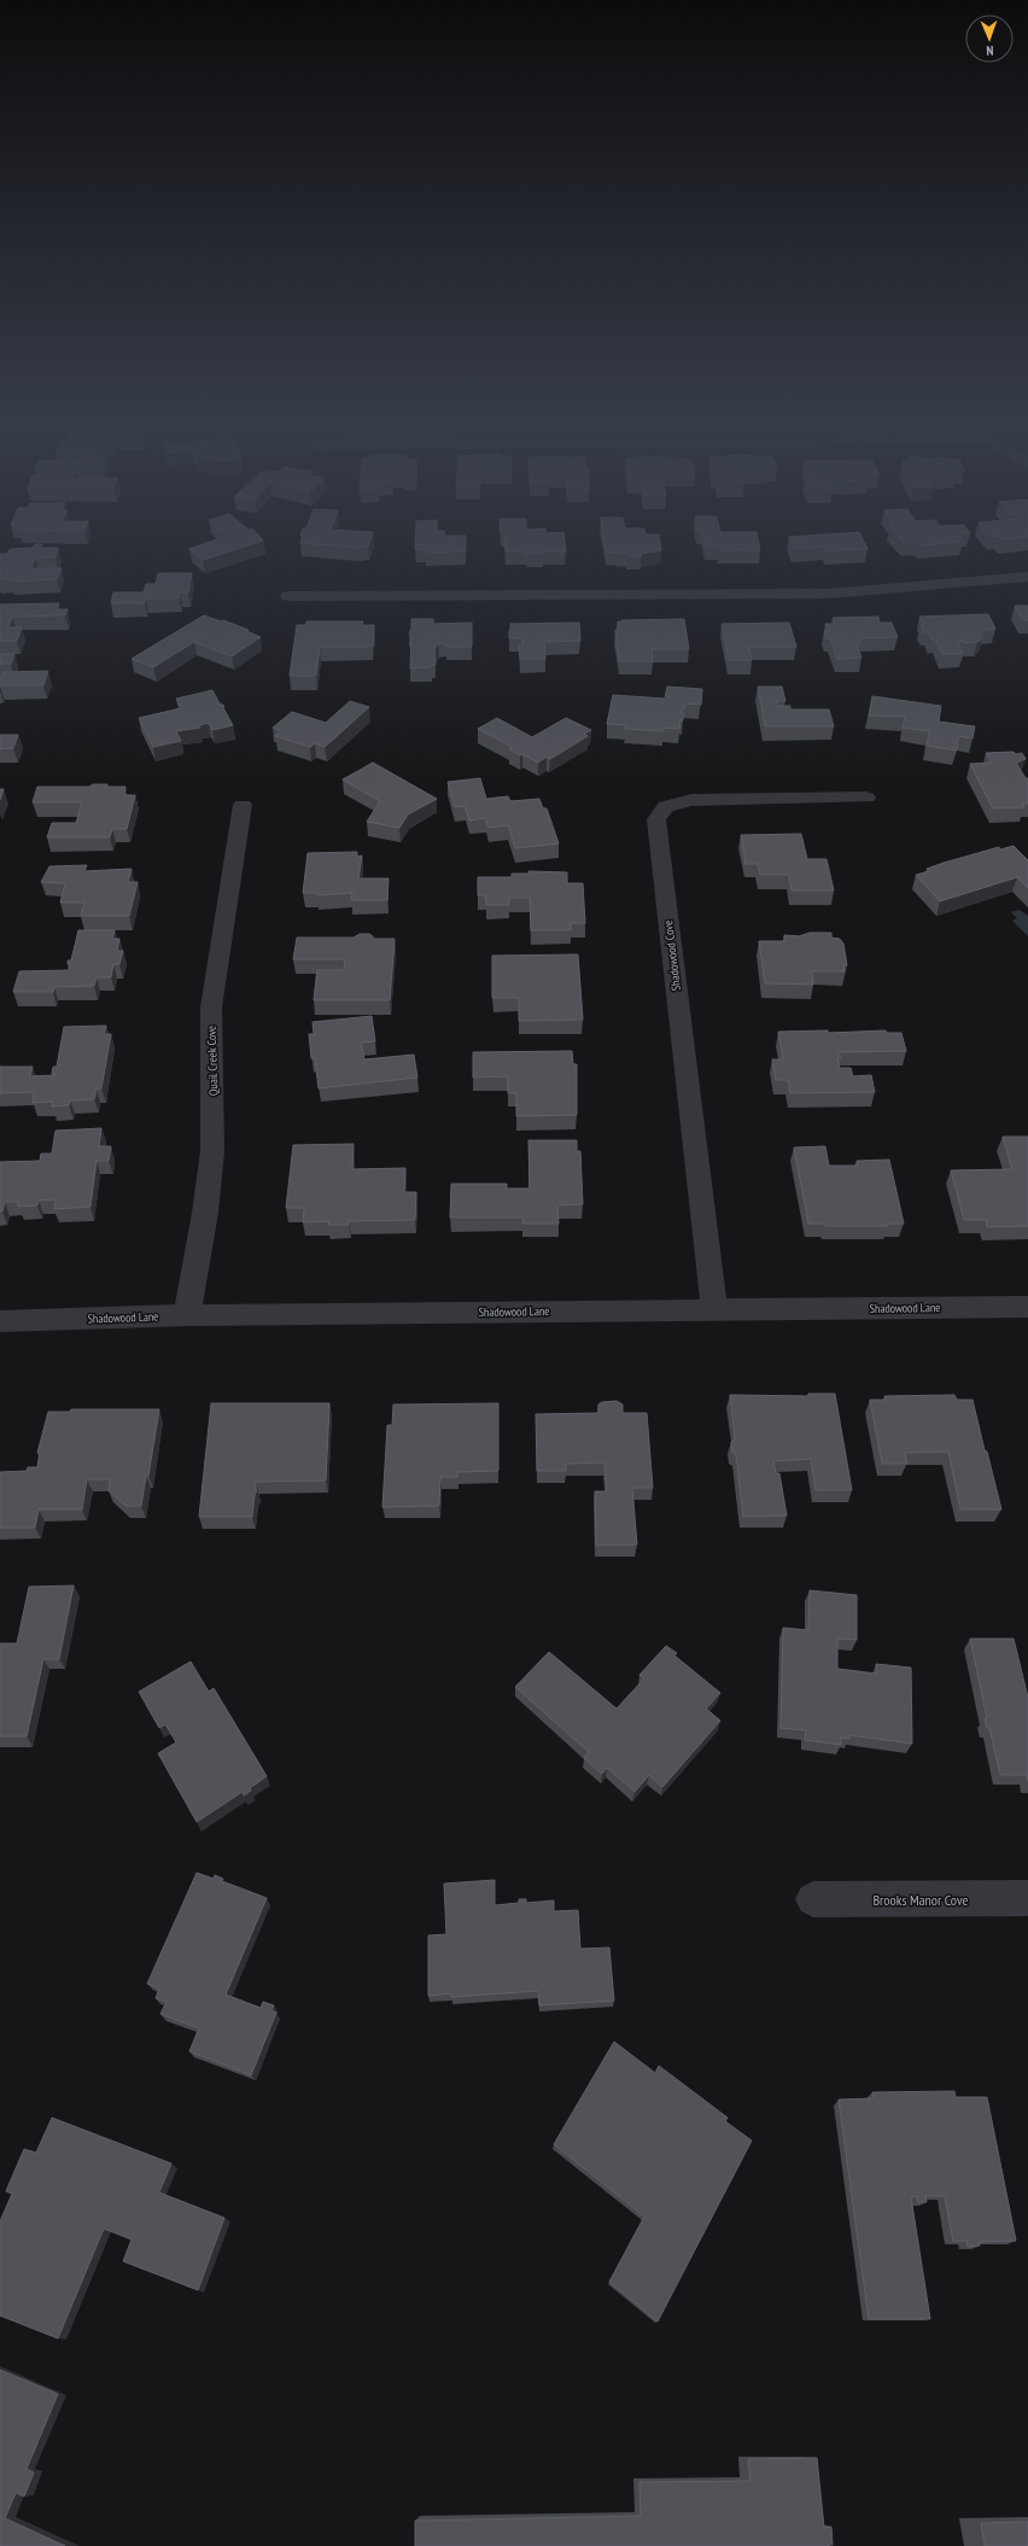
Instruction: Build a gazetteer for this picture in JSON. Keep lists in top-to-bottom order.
{
  "streets": {
    "street": [
      "Shadowood Cove",
      "Quail Creek Cove",
      "Shadowood Lane",
      "Brooks Manor Cove"
    ]
  },
  "crossings": [
    ["Shadowood Cove", "Shadowood Lane"],
    ["Quail Creek Cove", "Shadowood Lane"]
  ],
  "north": "bottom"
}
